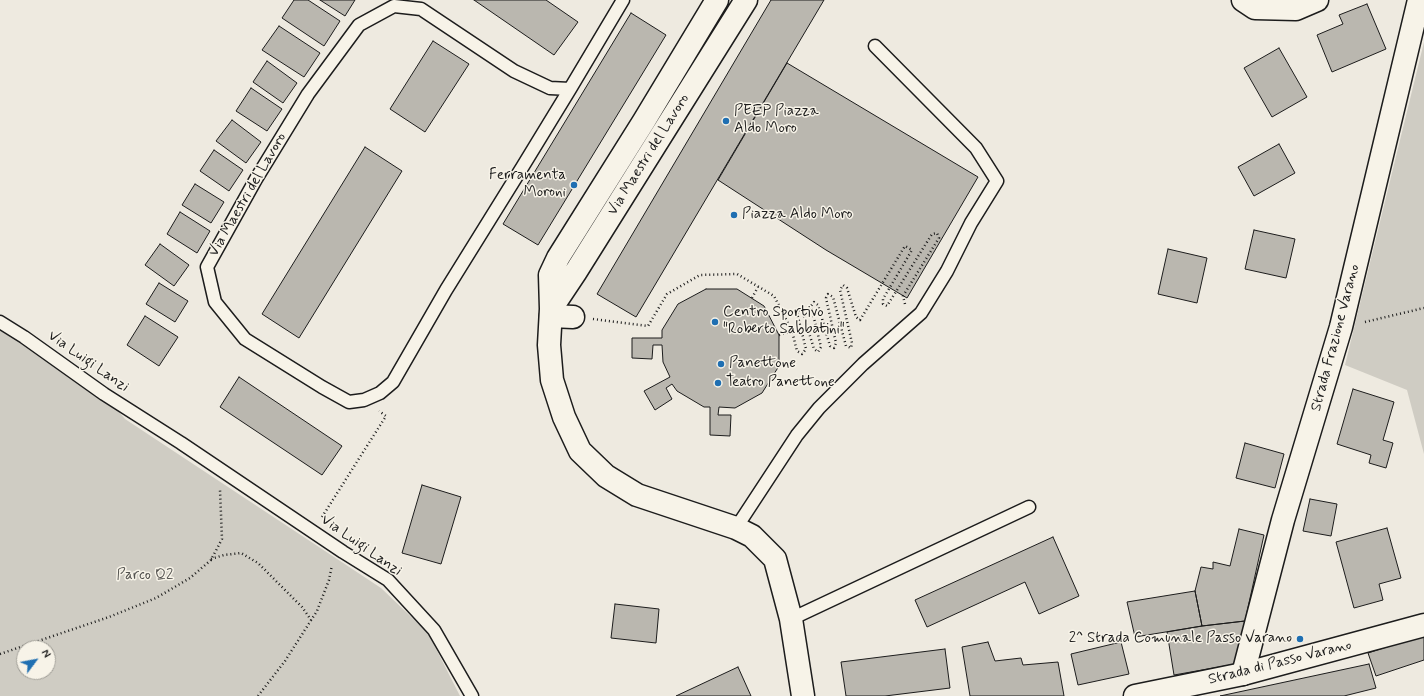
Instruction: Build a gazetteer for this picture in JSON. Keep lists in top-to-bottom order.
{
  "streets": {
    "street": ["Via Maestri del Lavoro", "Strada Frazione Varano", "Strada di Passo Varano"],
    "lane": ["Via Luigi Lanzi"]
  },
  "crossings": [
    ["Strada Frazione Varano", "Strada di Passo Varano"]
  ],
  "parks": ["Parco Q2"],
  "places": [
    "PEEP Piazza Aldo Moro",
    "Ferramenta Moroni",
    "Piazza Aldo Moro",
    "Centro Sportivo \"Roberto Sabbatini\"",
    "Panettone",
    "Teatro Panettone",
    "2^ Strada Comunale Passo Varano"
  ],
  "north": "top right"
}
